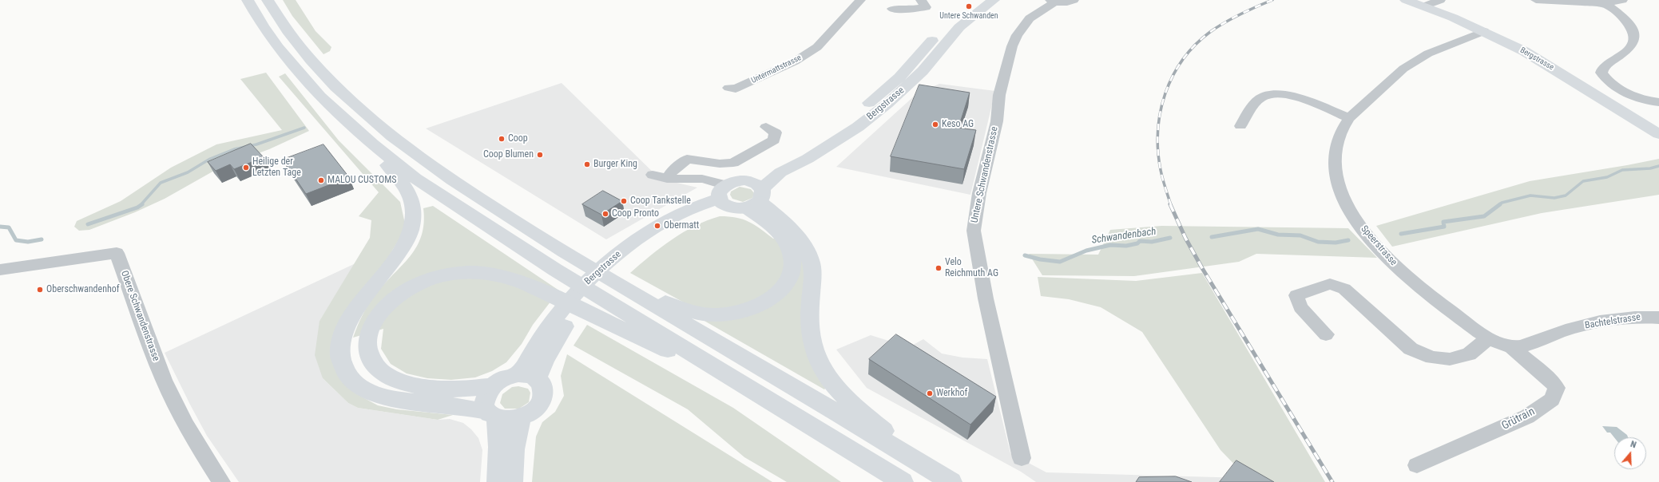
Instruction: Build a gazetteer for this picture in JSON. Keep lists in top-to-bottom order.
{
  "streets": {
    "main road": ["Bergstrasse"],
    "street": [
      "Untermattstrasse",
      "Untere Schwandenstrasse",
      "Speerstrasse",
      "Obere Schwandenstrasse",
      "Bachtelstrasse",
      "Grütrain"
    ]
  },
  "crossings": [
    ["Bergstrasse", "Speerstrasse"],
    ["Speerstrasse", "Bachtelstrasse"],
    ["Speerstrasse", "Grütrain"],
    ["Bachtelstrasse", "Grütrain"]
  ],
  "water": ["Schwandenbach"],
  "places": [
    "Untere Schwanden",
    "Keso AG",
    "Coop",
    "Coop Blumen",
    "Burger King",
    "Heilige der Letzten Tage",
    "MALOU CUSTOMS",
    "Coop Tankstelle",
    "Coop Pronto",
    "Obermatt",
    "Velo Reichmuth AG",
    "Oberschwandenhof",
    "Werkhof"
  ],
  "north": "top"
}
